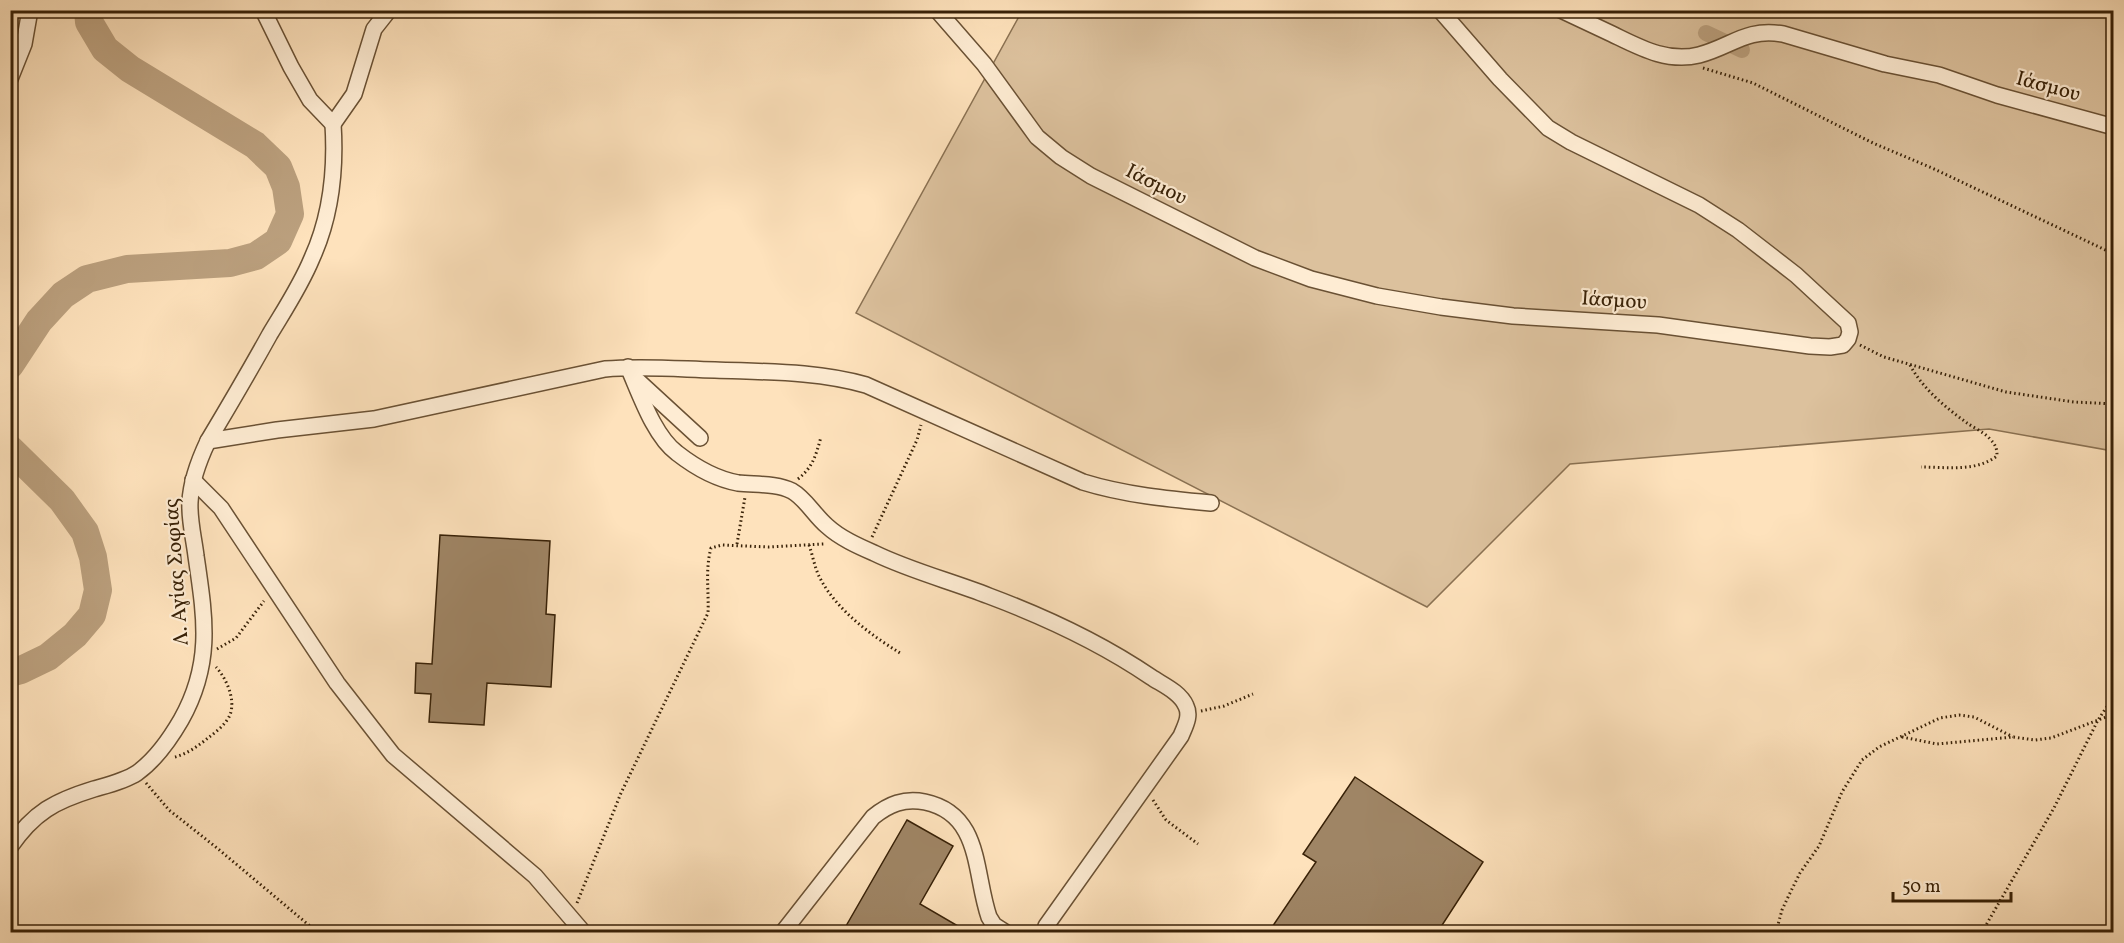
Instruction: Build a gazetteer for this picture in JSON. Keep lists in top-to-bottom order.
{
  "streets": {
    "street": ["Ιάσμου", "Λ. Αγίας Σοφίας"]
  },
  "scale_bar": "50 m"
}
